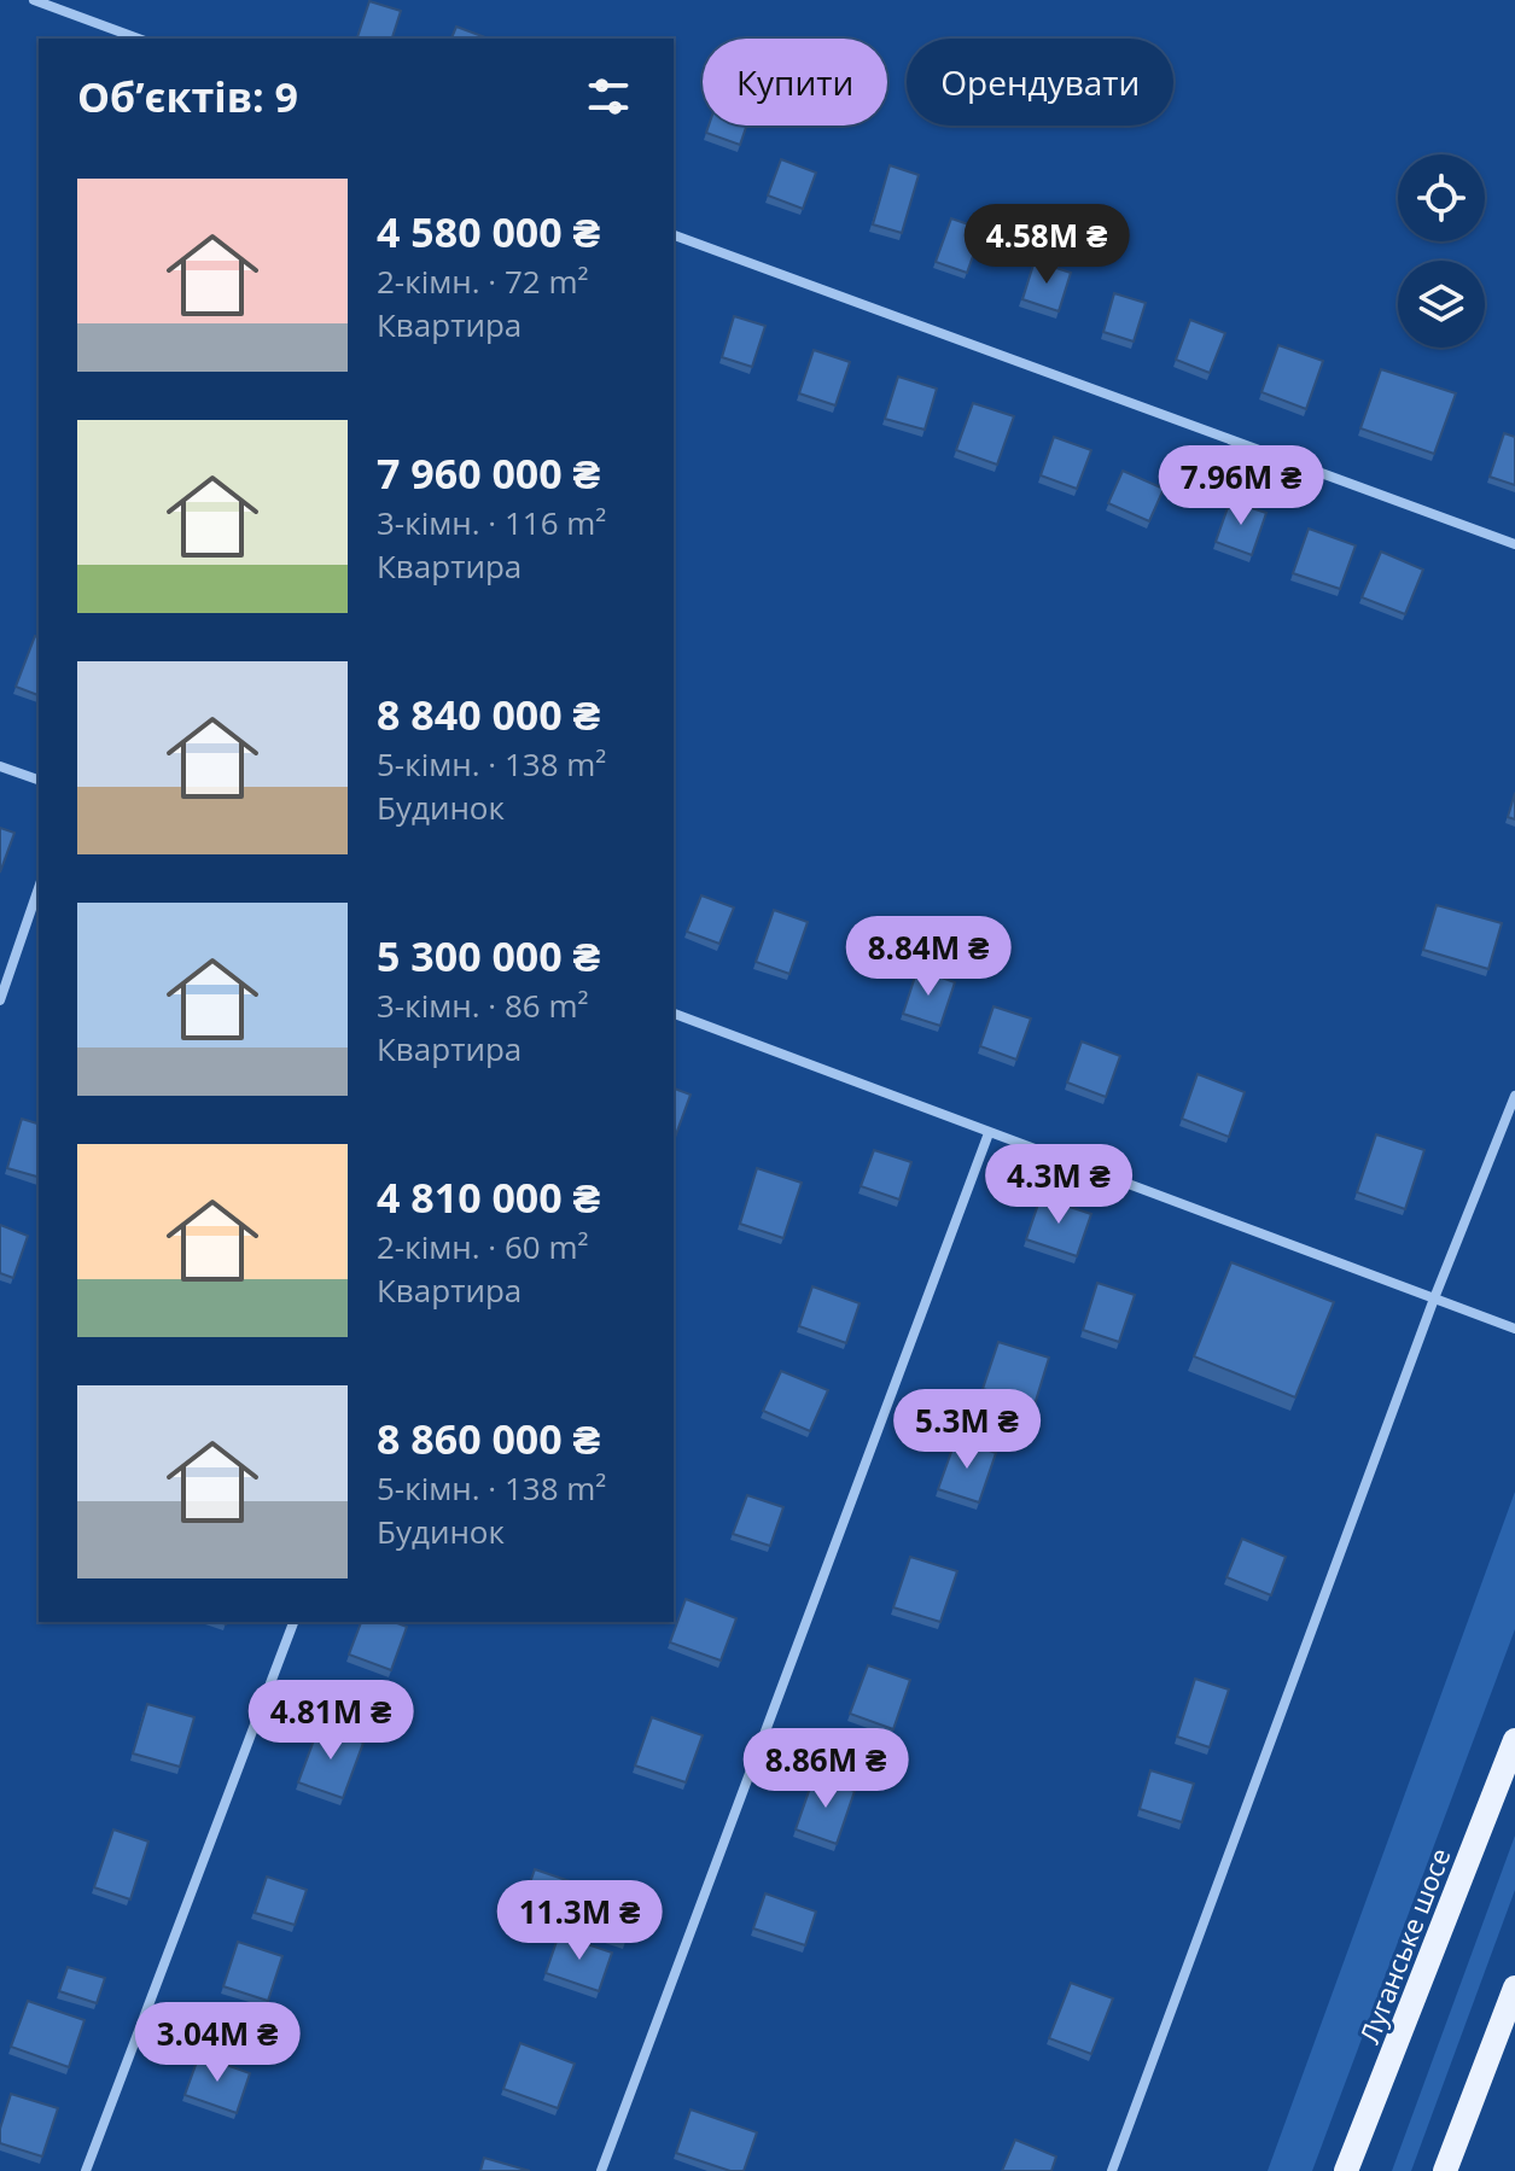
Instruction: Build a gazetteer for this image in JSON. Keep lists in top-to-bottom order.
{
  "streets": {
    "main road": ["Луганське шосе"]
  },
  "page": {
    "chip": ["Купити", "Орендувати"],
    "heading": "Об’єктів: 9",
    "list": [
      {
        "name": "4 580 000 ₴",
        "note": "2-кімн. · 72 m² · Квартира"
      },
      {
        "name": "7 960 000 ₴",
        "note": "3-кімн. · 116 m² · Квартира"
      },
      {
        "name": "8 840 000 ₴",
        "note": "5-кімн. · 138 m² · Будинок"
      },
      {
        "name": "5 300 000 ₴",
        "note": "3-кімн. · 86 m² · Квартира"
      },
      {
        "name": "4 810 000 ₴",
        "note": "2-кімн. · 60 m² · Квартира"
      },
      {
        "name": "8 860 000 ₴",
        "note": "5-кімн. · 138 m² · Будинок"
      }
    ],
    "price": [
      "4.58M ₴",
      "7.96M ₴",
      "8.84M ₴",
      "4.3M ₴",
      "5.3M ₴",
      "4.81M ₴",
      "8.86M ₴",
      "11.3M ₴",
      "3.04M ₴"
    ]
  }
}
